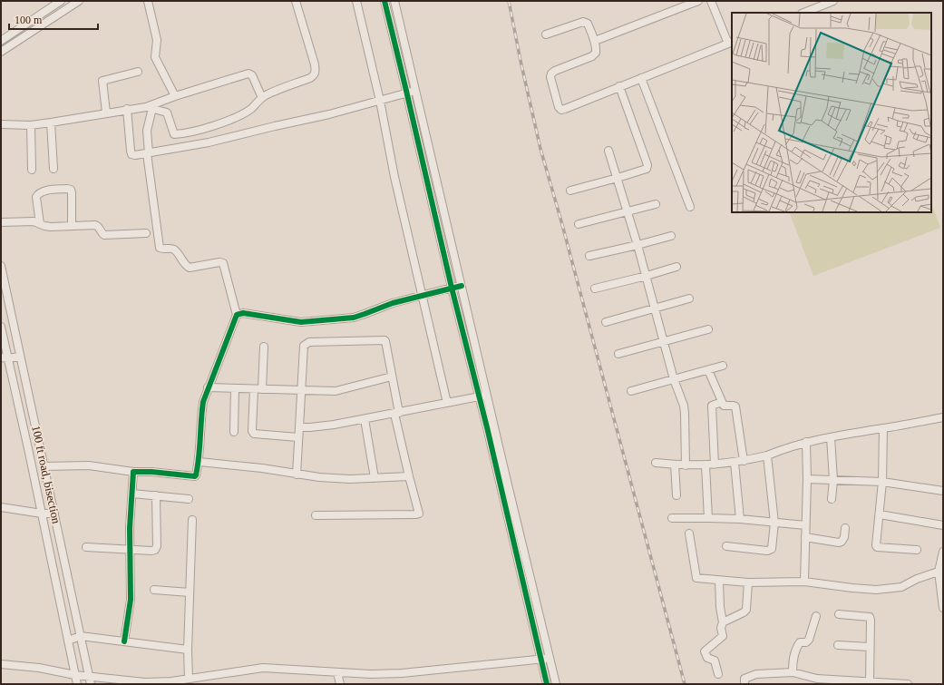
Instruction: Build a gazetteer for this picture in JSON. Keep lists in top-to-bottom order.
{
  "streets": {
    "street": ["100 ft road, bisection"]
  },
  "scale_bar": "100 m"
}
